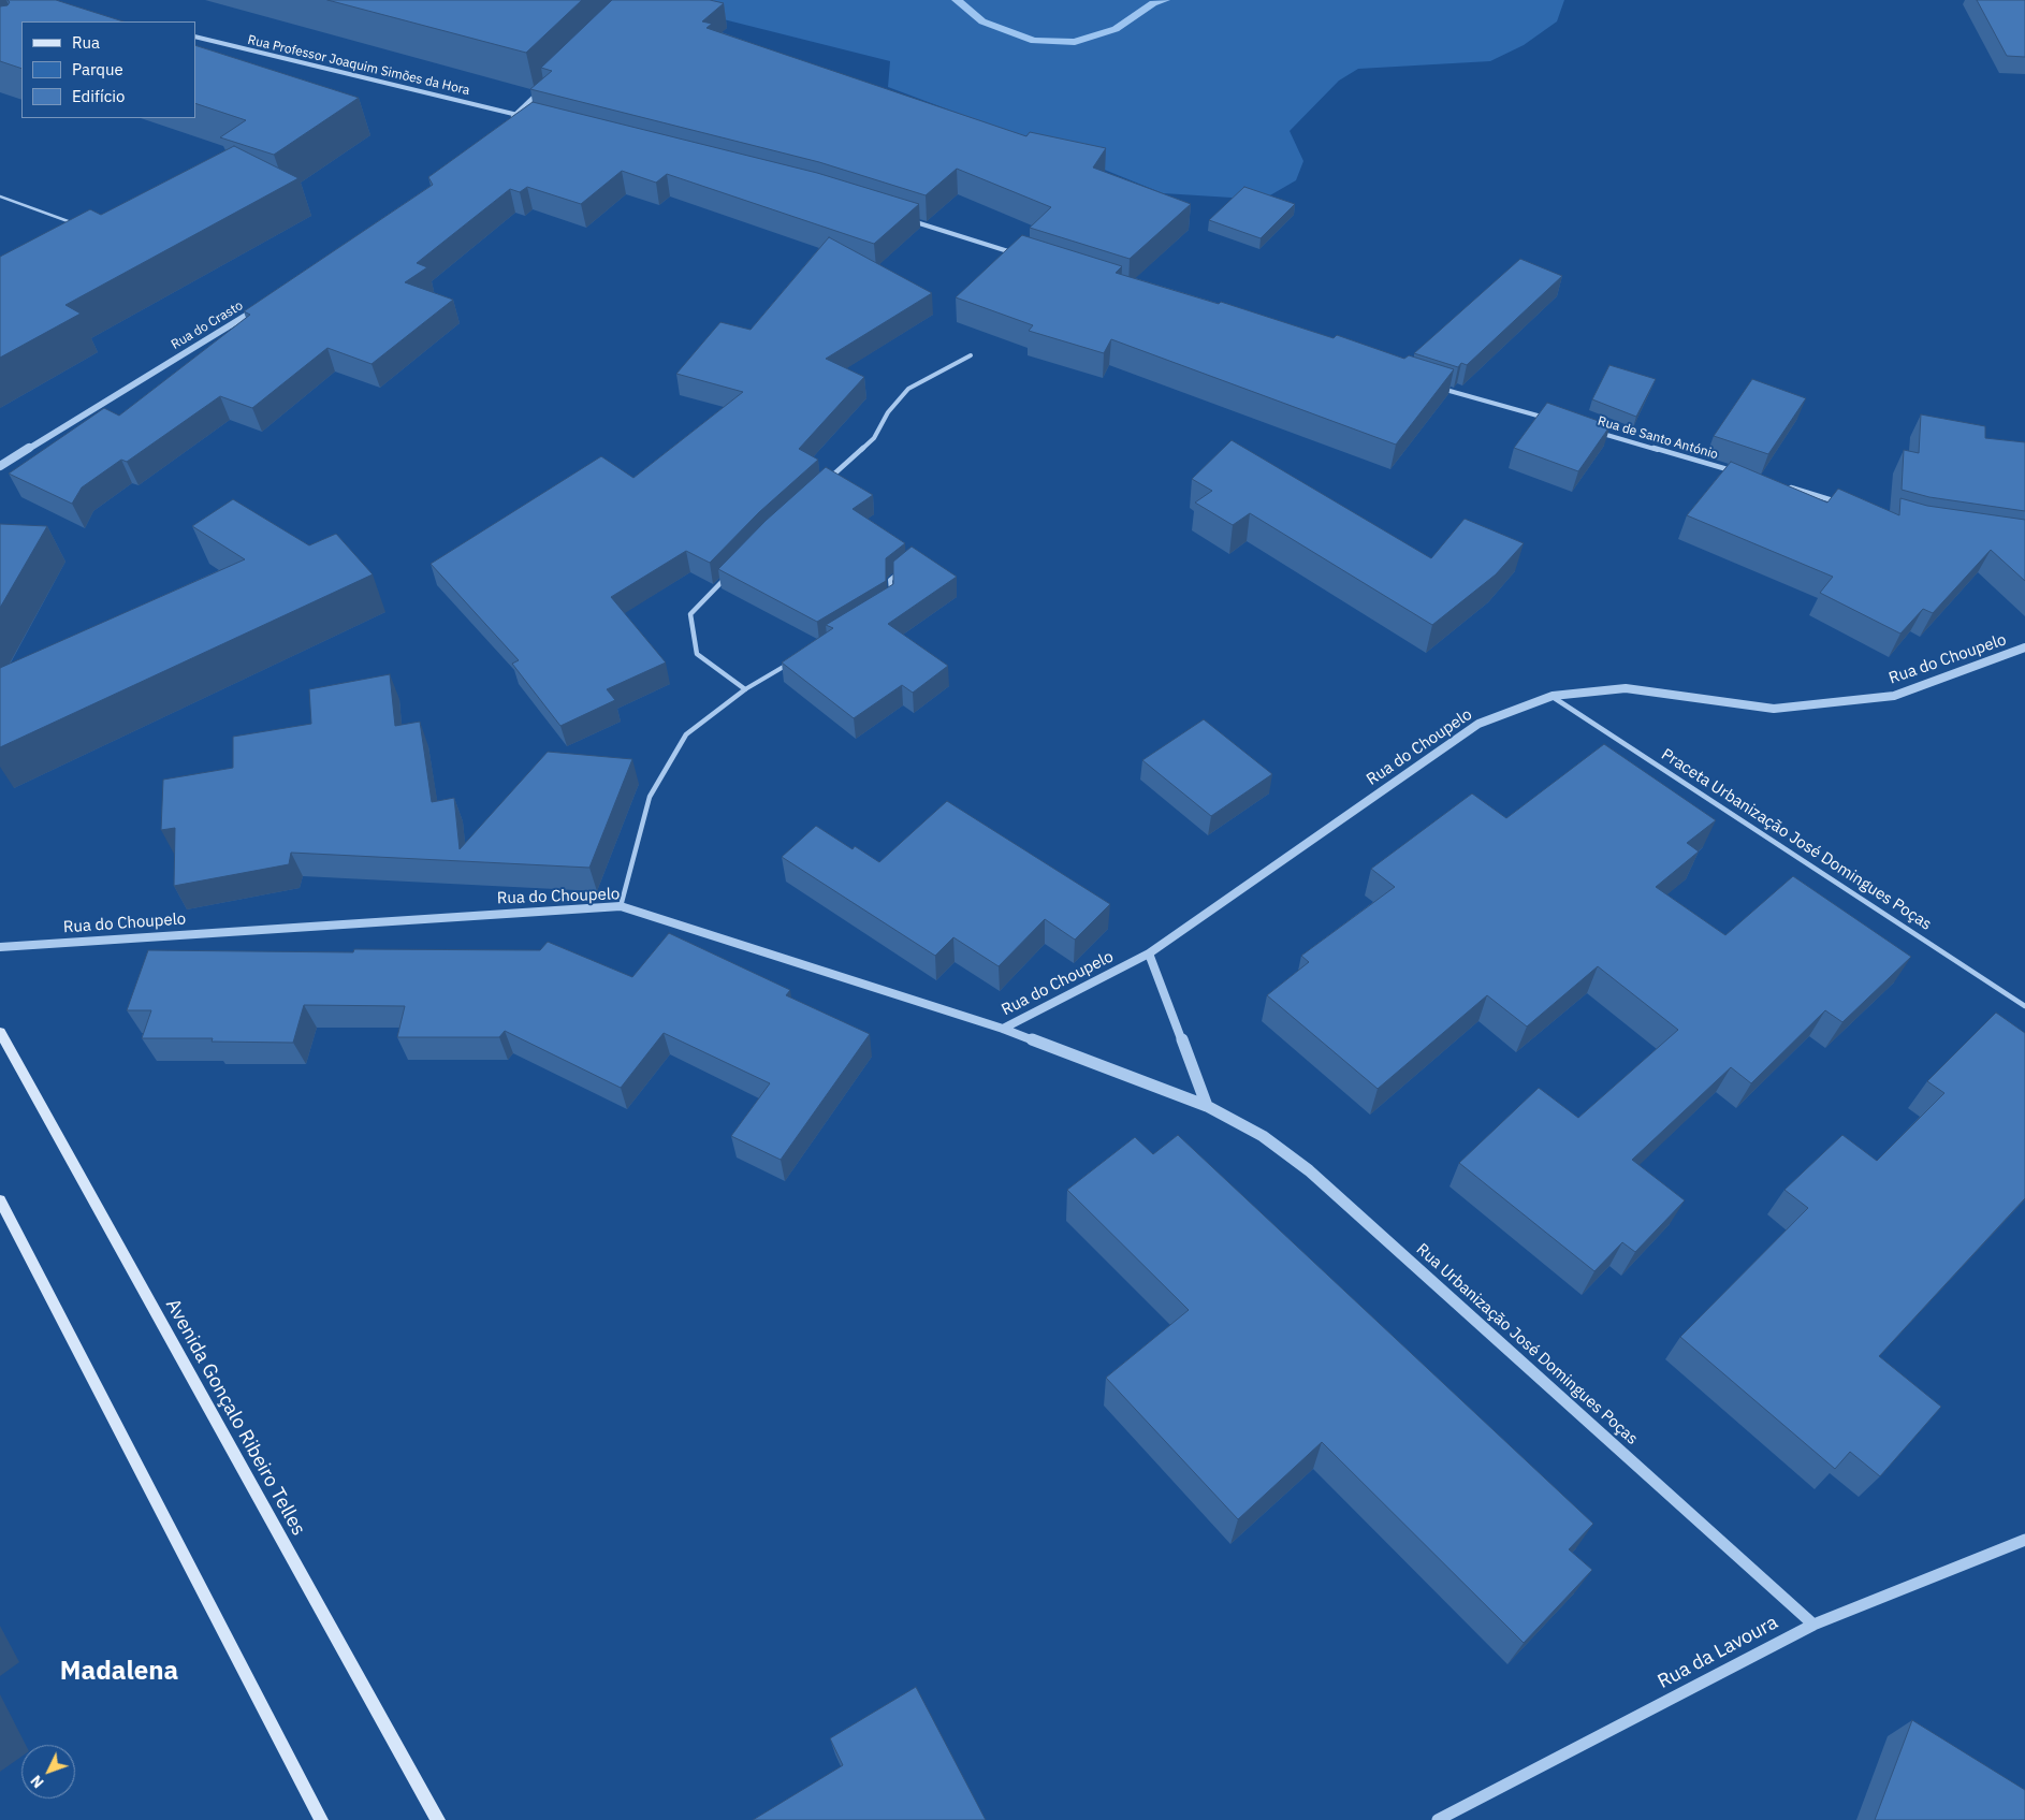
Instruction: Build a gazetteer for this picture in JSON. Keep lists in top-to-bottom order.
{
  "streets": {
    "main road": ["Avenida Gonçalo Ribeiro Telles"],
    "street": [
      "Rua Professor Joaquim Simões da Hora",
      "Rua do Crasto",
      "Rua de Santo António",
      "Rua do Choupelo",
      "Praceta Urbanização José Domingues Poças",
      "Rua Urbanização José Domingues Poças",
      "Rua da Lavoura"
    ]
  },
  "crossings": [
    ["Rua do Choupelo", "Praceta Urbanização José Domingues Poças"],
    ["Rua do Choupelo", "Rua Urbanização José Domingues Poças"],
    ["Rua Urbanização José Domingues Poças", "Rua da Lavoura"]
  ],
  "districts": ["Madalena"],
  "legend": ["Rua", "Parque", "Edifício"],
  "north": "bottom left"
}
